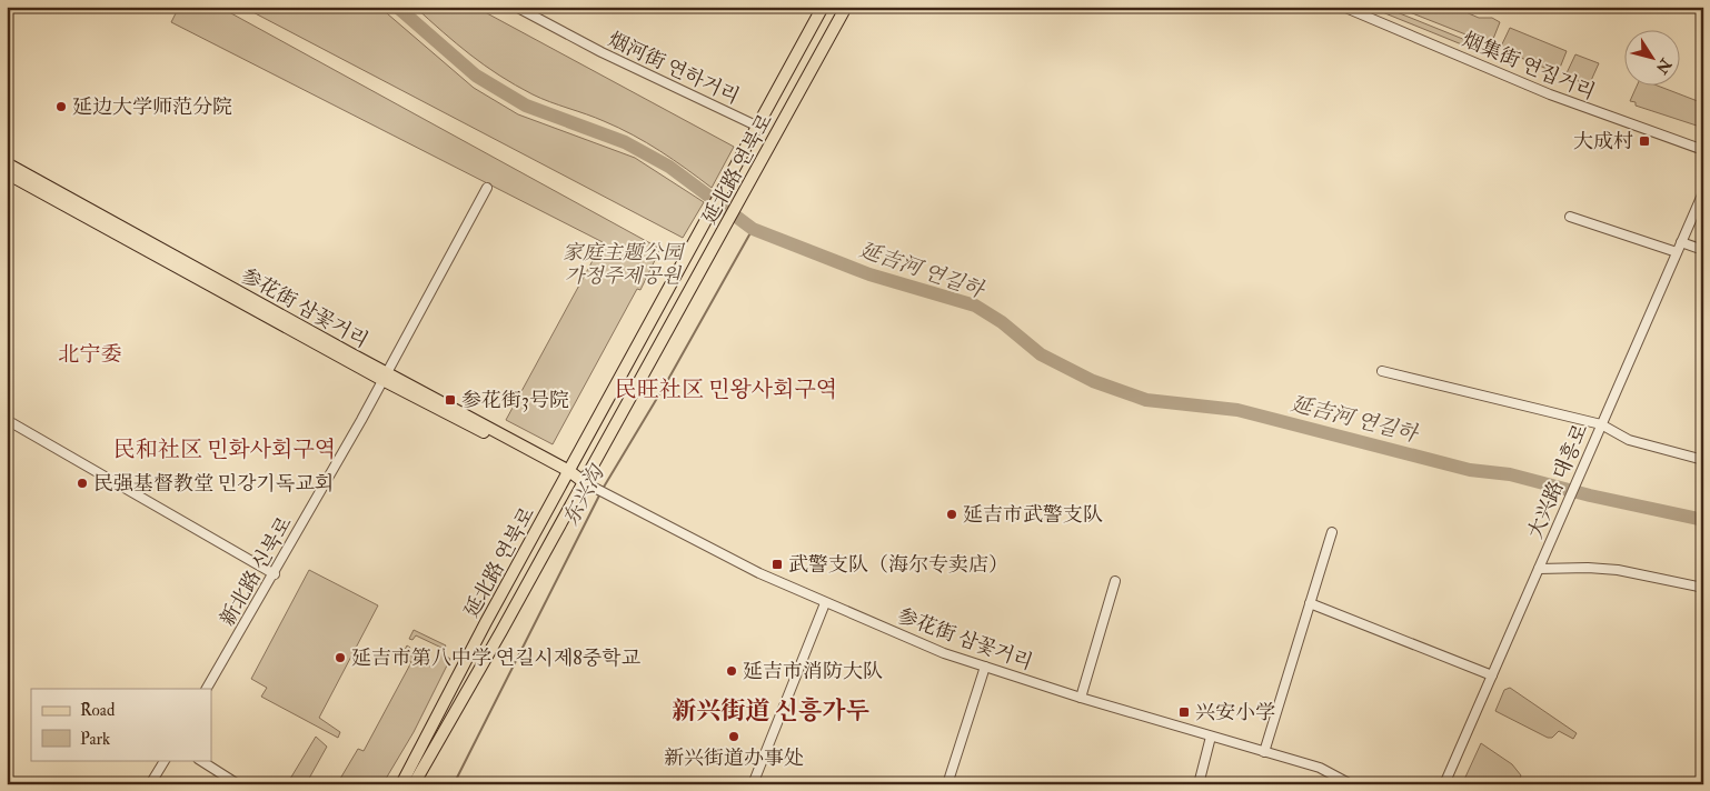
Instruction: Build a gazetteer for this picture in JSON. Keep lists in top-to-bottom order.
{
  "streets": {
    "main road": ["延北路 연북로", "参花街 삼꽃거리"],
    "street": [
      "烟集街 연집거리",
      "烟河街 연하거리",
      "大兴路 대흥로",
      "新北路 신북로"
    ]
  },
  "crossings": [
    ["烟河街 연하거리", "延北路 연북로"],
    ["延北路 연북로", "参花街 삼꽃거리"],
    ["参花街 삼꽃거리", "新北路 신북로"]
  ],
  "districts": [
    "北宁委",
    "民旺社区 민왕사회구역",
    "民和社区 민화사회구역",
    "新兴街道 신흥가두"
  ],
  "water": ["延吉河 연길하", "东兴沟"],
  "parks": ["家庭主题公园 가정주제공원"],
  "places": {
    "other": [
      "延边大学师范分院",
      "民强基督教堂 민강기독교회",
      "延吉市武警支队",
      "延吉市第八中学 연길시제8중학교",
      "延吉市消防大队",
      "新兴街道办事处"
    ],
    "transit": [
      "大成村",
      "参花街3号院",
      "武警支队（海尔专卖店）",
      "兴安小学"
    ]
  },
  "legend": ["Road", "Park"],
  "north": "bottom right"
}
